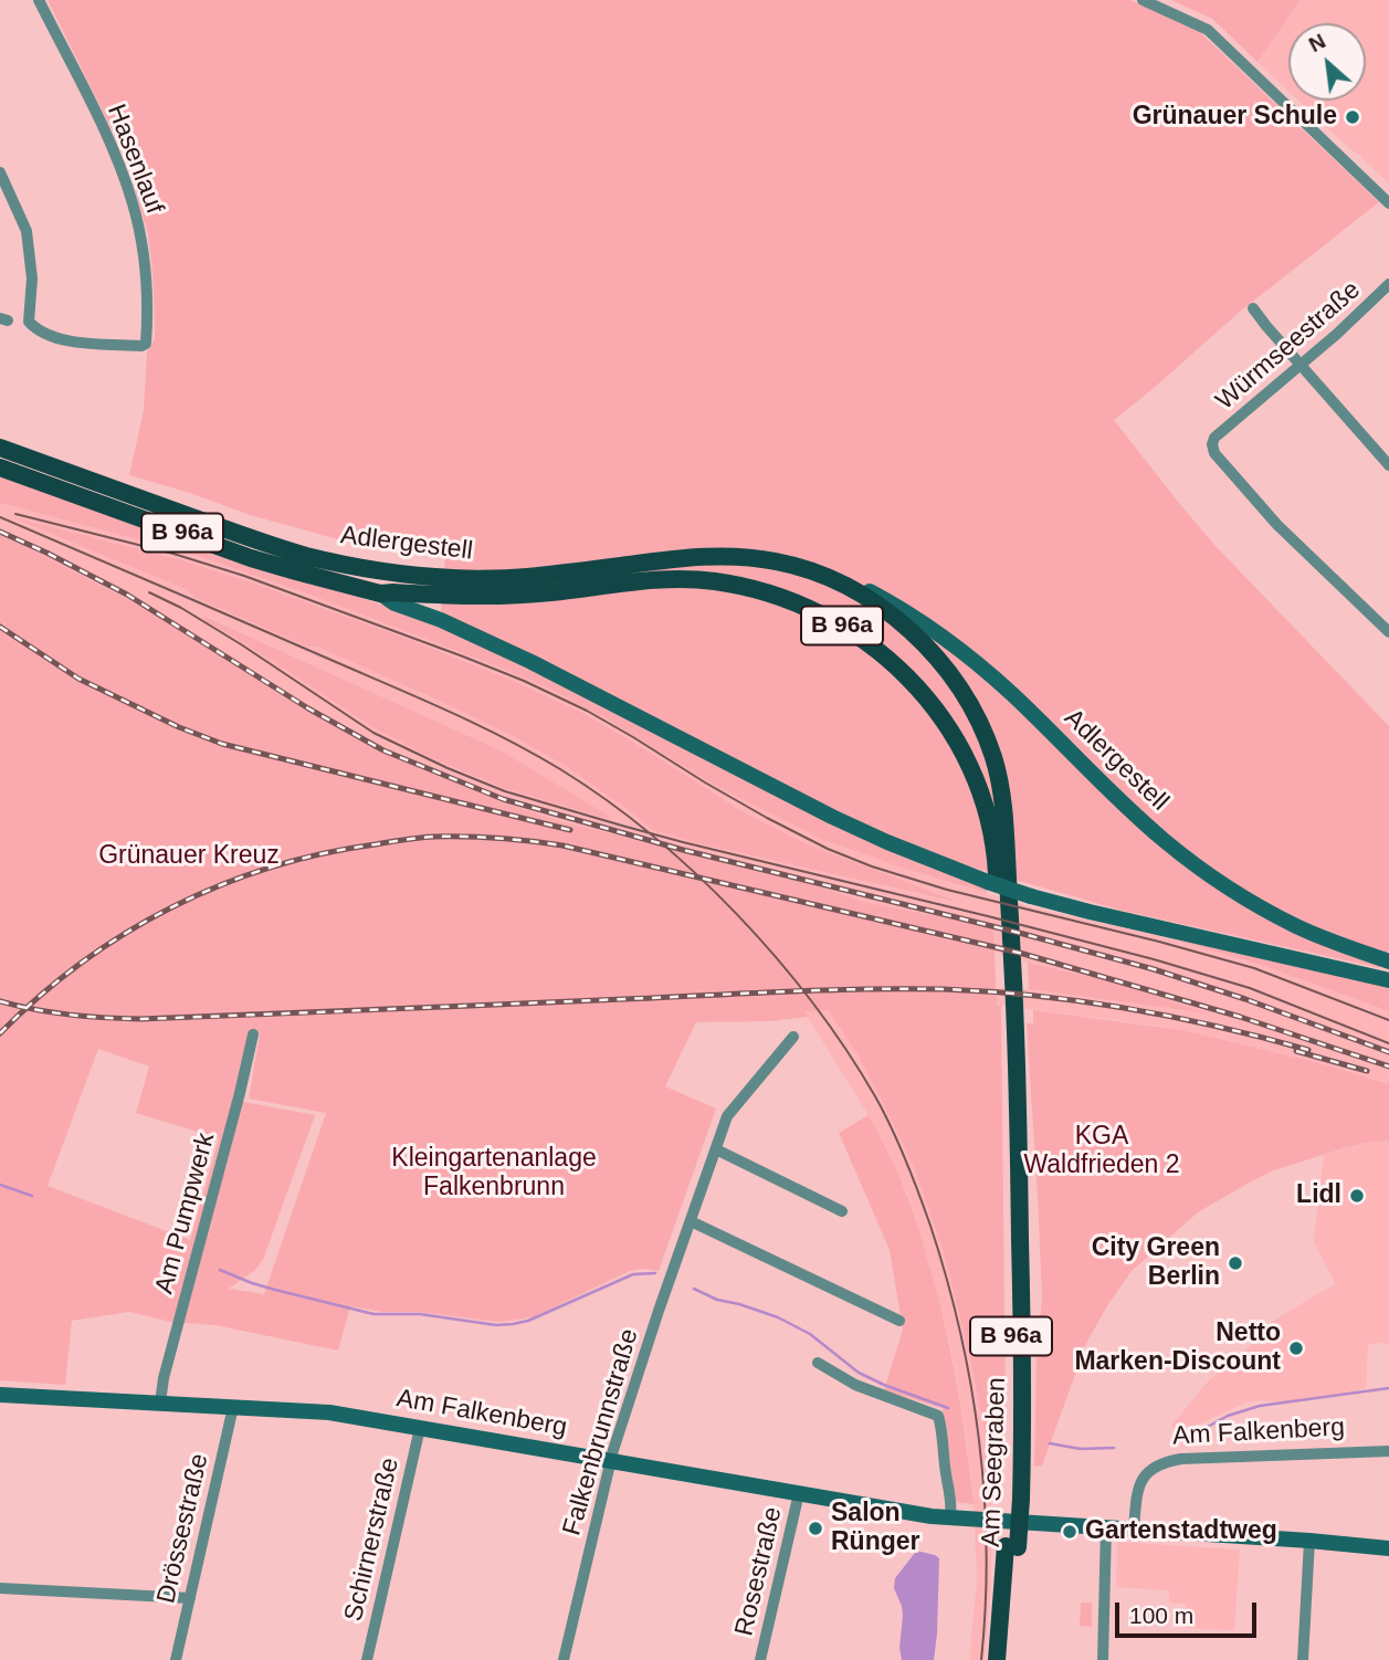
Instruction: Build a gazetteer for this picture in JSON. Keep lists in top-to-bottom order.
{
  "streets": {
    "main road": [
      "B 96a",
      "Adlergestell",
      "Am Falkenberg",
      "Am Seegraben"
    ],
    "street": [
      "Hasenlauf",
      "Würmseestraße",
      "Am Pumpwerk",
      "Falkenbrunnstraße",
      "Drössestraße",
      "Schirnerstraße",
      "Rosestraße"
    ]
  },
  "crossings": [
    ["Adlergestell", "Am Seegraben"],
    ["Am Pumpwerk", "Am Falkenberg"],
    ["Am Falkenberg", "Falkenbrunnstraße"],
    ["Am Falkenberg", "Drössestraße"],
    ["Am Falkenberg", "Schirnerstraße"],
    ["Am Falkenberg", "Rosestraße"]
  ],
  "parks": ["Grünauer Kreuz", "KGA Waldfrieden 2", "Kleingartenanlage Falkenbrunn"],
  "places": [
    "Grünauer Schule",
    "Lidl",
    "City Green Berlin",
    "Netto Marken-Discount",
    "Salon Rünger",
    "Gartenstadtweg"
  ],
  "scale_bar": "100 m",
  "north": "top left"
}
